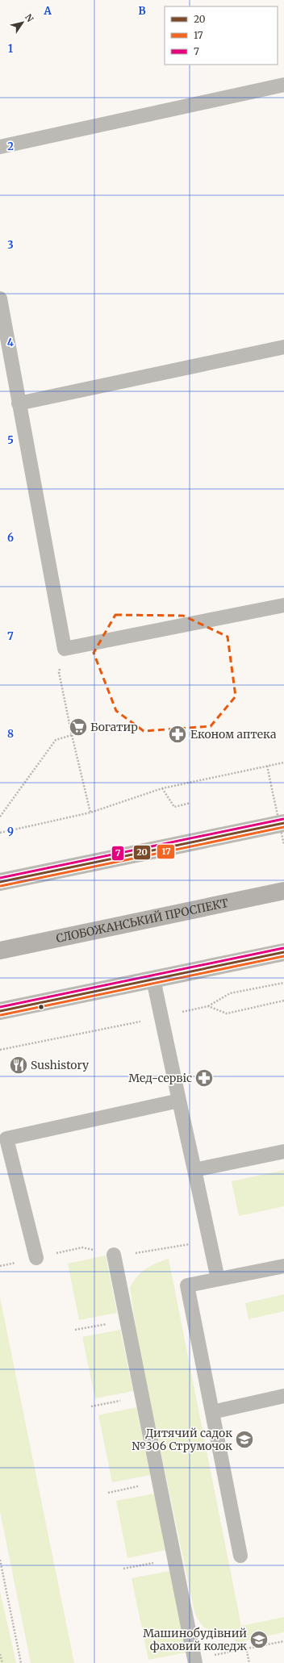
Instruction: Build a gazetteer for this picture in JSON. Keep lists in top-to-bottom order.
{
  "streets": {
    "main road": ["СЛОБОЖАНСЬКИЙ ПРОСПЕКТ"]
  },
  "places": {
    "supermarket": ["Богатир"],
    "pharmacy": ["Економ аптека", "Мед-сервіс"],
    "restaurant": ["Sushistory"],
    "school or university": ["Дитячий садок №306 Струмочок", "Машинобудівний фаховий коледж"]
  },
  "lines": ["transit line 7", "transit line 20", "transit line 17"],
  "legend": ["20", "17", "7"],
  "north": "top right",
  "grid": {
    "columns": ["A", "B"],
    "rows": [
      "1",
      "2",
      "3",
      "4",
      "5",
      "6",
      "7",
      "8",
      "9"
    ]
  }
}
